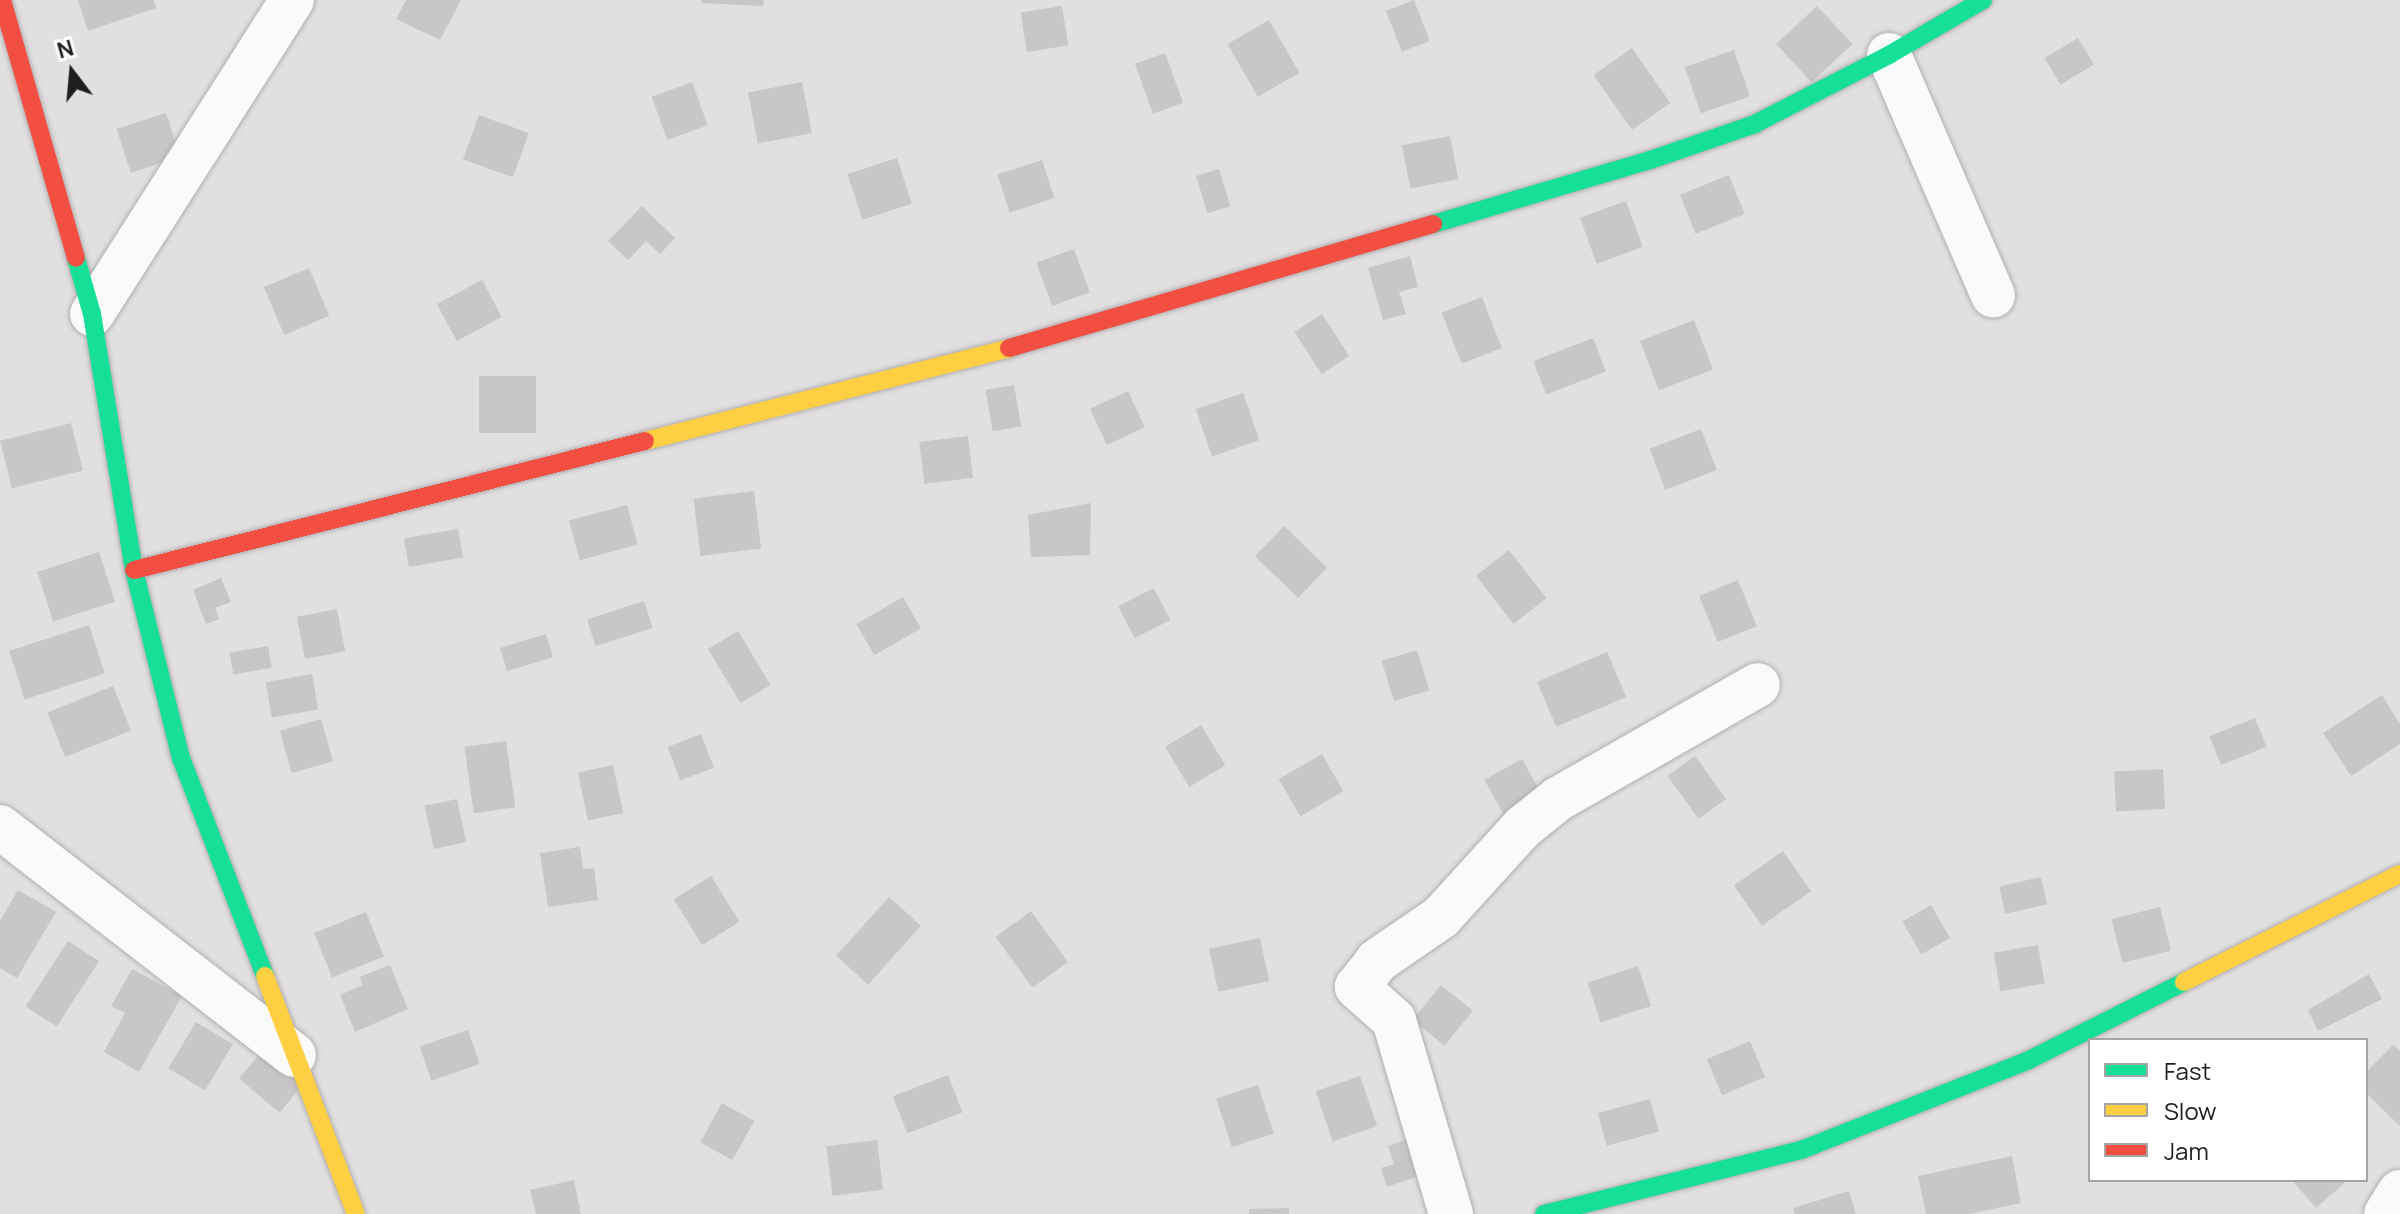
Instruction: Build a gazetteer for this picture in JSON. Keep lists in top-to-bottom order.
{
  "legend": ["Fast", "Slow", "Jam"],
  "north": "top"
}
